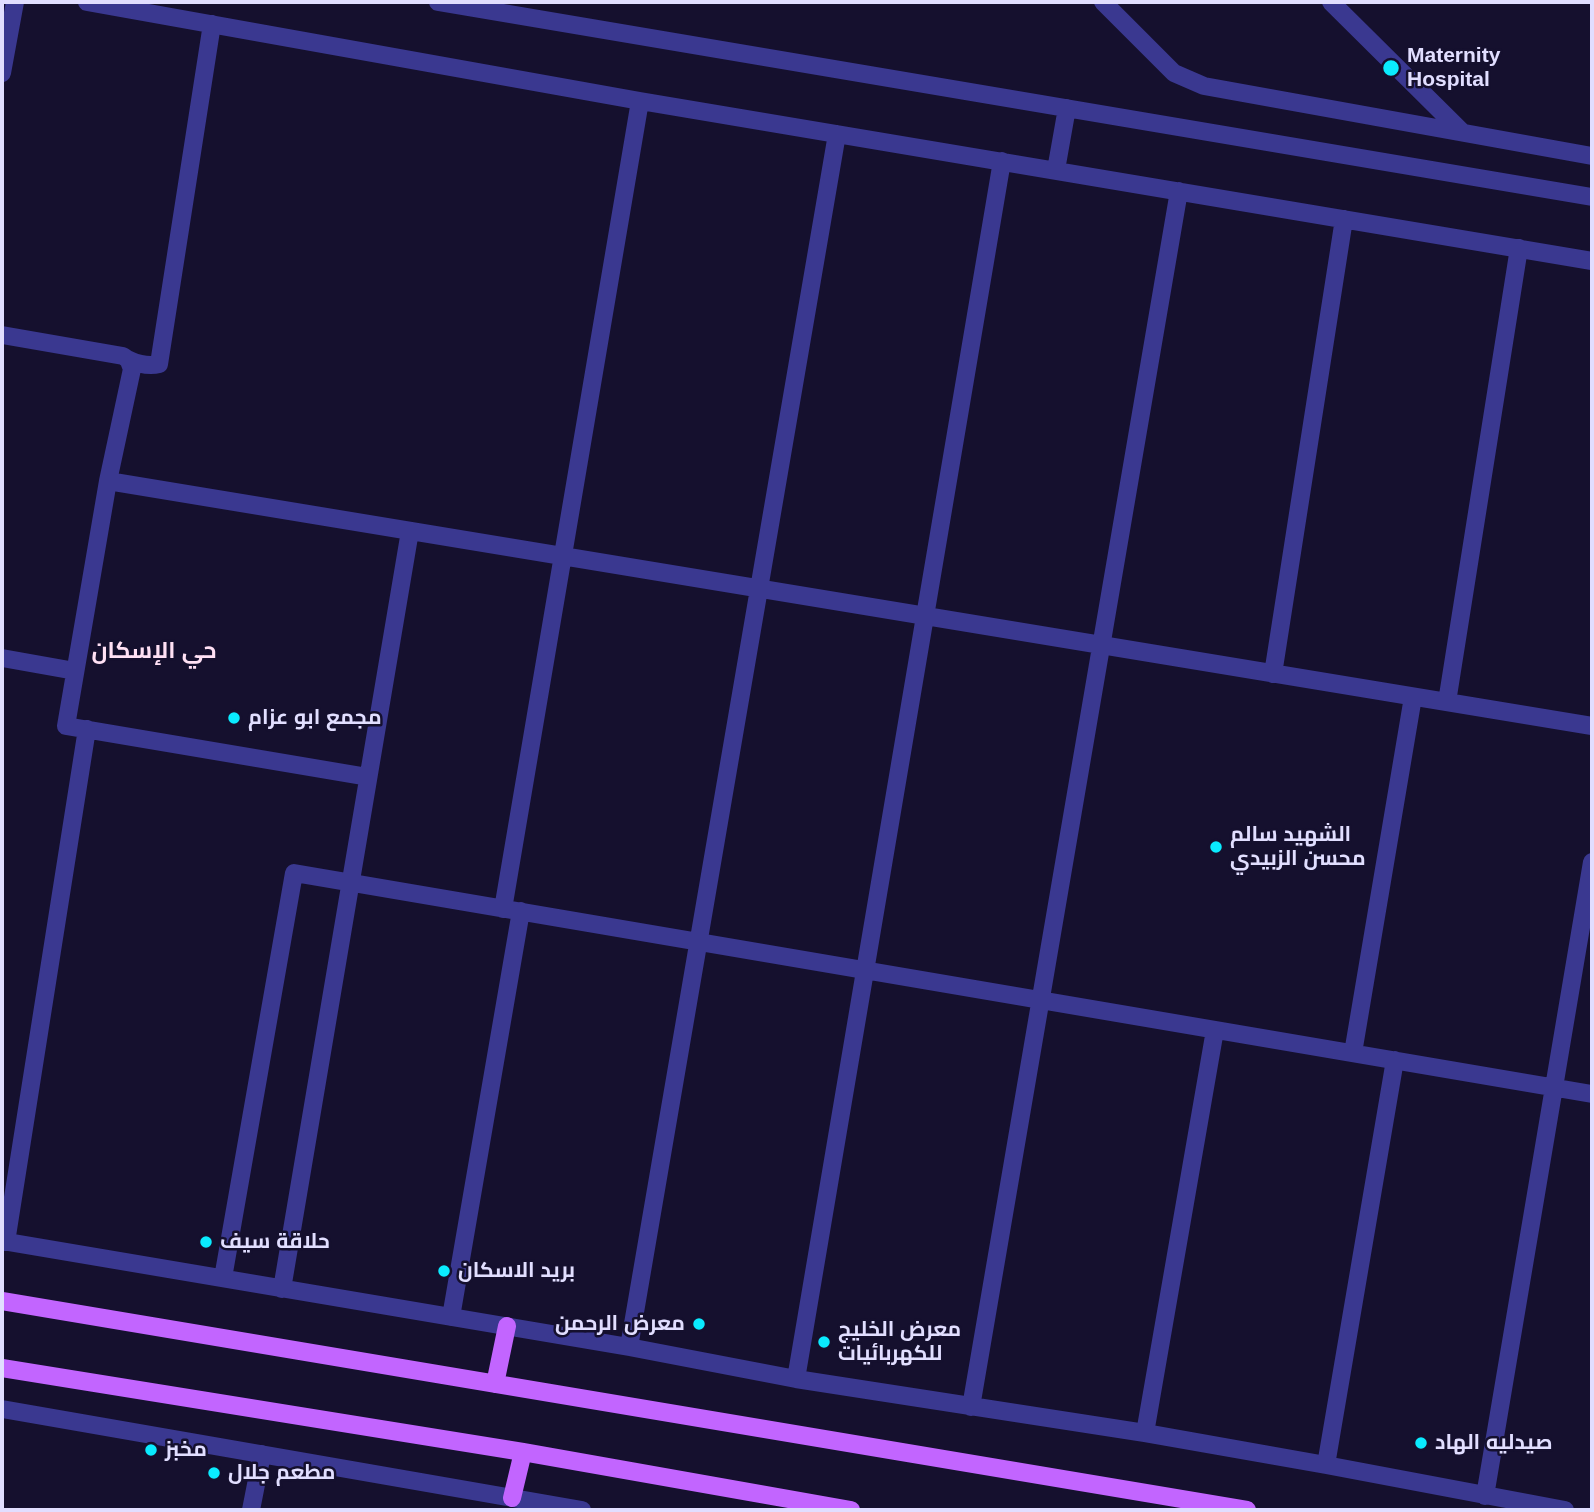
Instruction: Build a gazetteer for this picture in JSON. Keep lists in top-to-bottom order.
{
  "districts": ["حي الإسكان"],
  "places": [
    "Maternity Hospital",
    "مجمع ابو عزام",
    "الشهيد سالم محسن الزبيدي",
    "حلاقة سيف",
    "بريد الاسكان",
    "معرض الرحمن",
    "معرض الخليج للكهربائيات",
    "صيدليه الهاد",
    "مخبز",
    "مطعم جلال"
  ]
}
